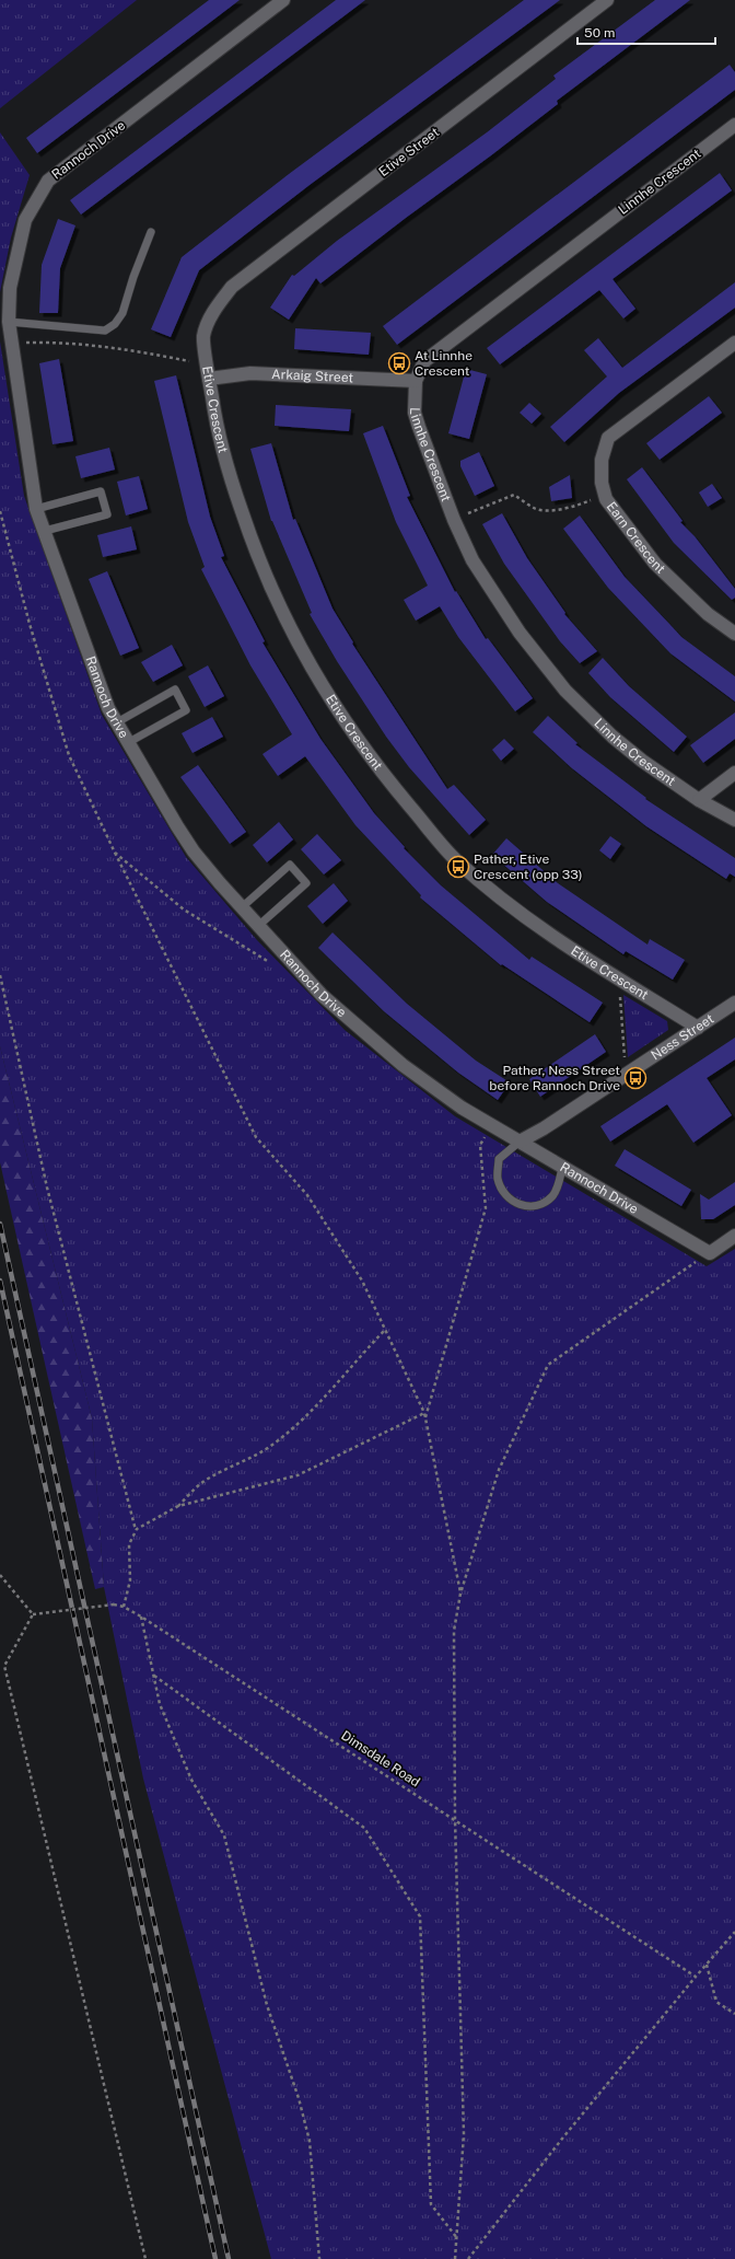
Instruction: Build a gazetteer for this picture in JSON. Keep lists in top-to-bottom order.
{
  "streets": {
    "street": [
      "Rannoch Drive",
      "Etive Street",
      "Linnhe Crescent",
      "Arkaig Street",
      "Etive Crescent",
      "Earn Crescent",
      "Ness Street"
    ],
    "path": ["Dimsdale Road"]
  },
  "crossings": [
    ["Rannoch Drive", "Ness Street"],
    ["Etive Street", "Etive Crescent"],
    ["Linnhe Crescent", "Arkaig Street"],
    ["Arkaig Street", "Etive Crescent"],
    ["Etive Crescent", "Ness Street"]
  ],
  "places": {
    "bus stop": ["At Linnhe Crescent", "Pather, Etive Crescent (opp 33)", "Pather, Ness Street before Rannoch Drive"]
  },
  "scale_bar": "50 m"
}
